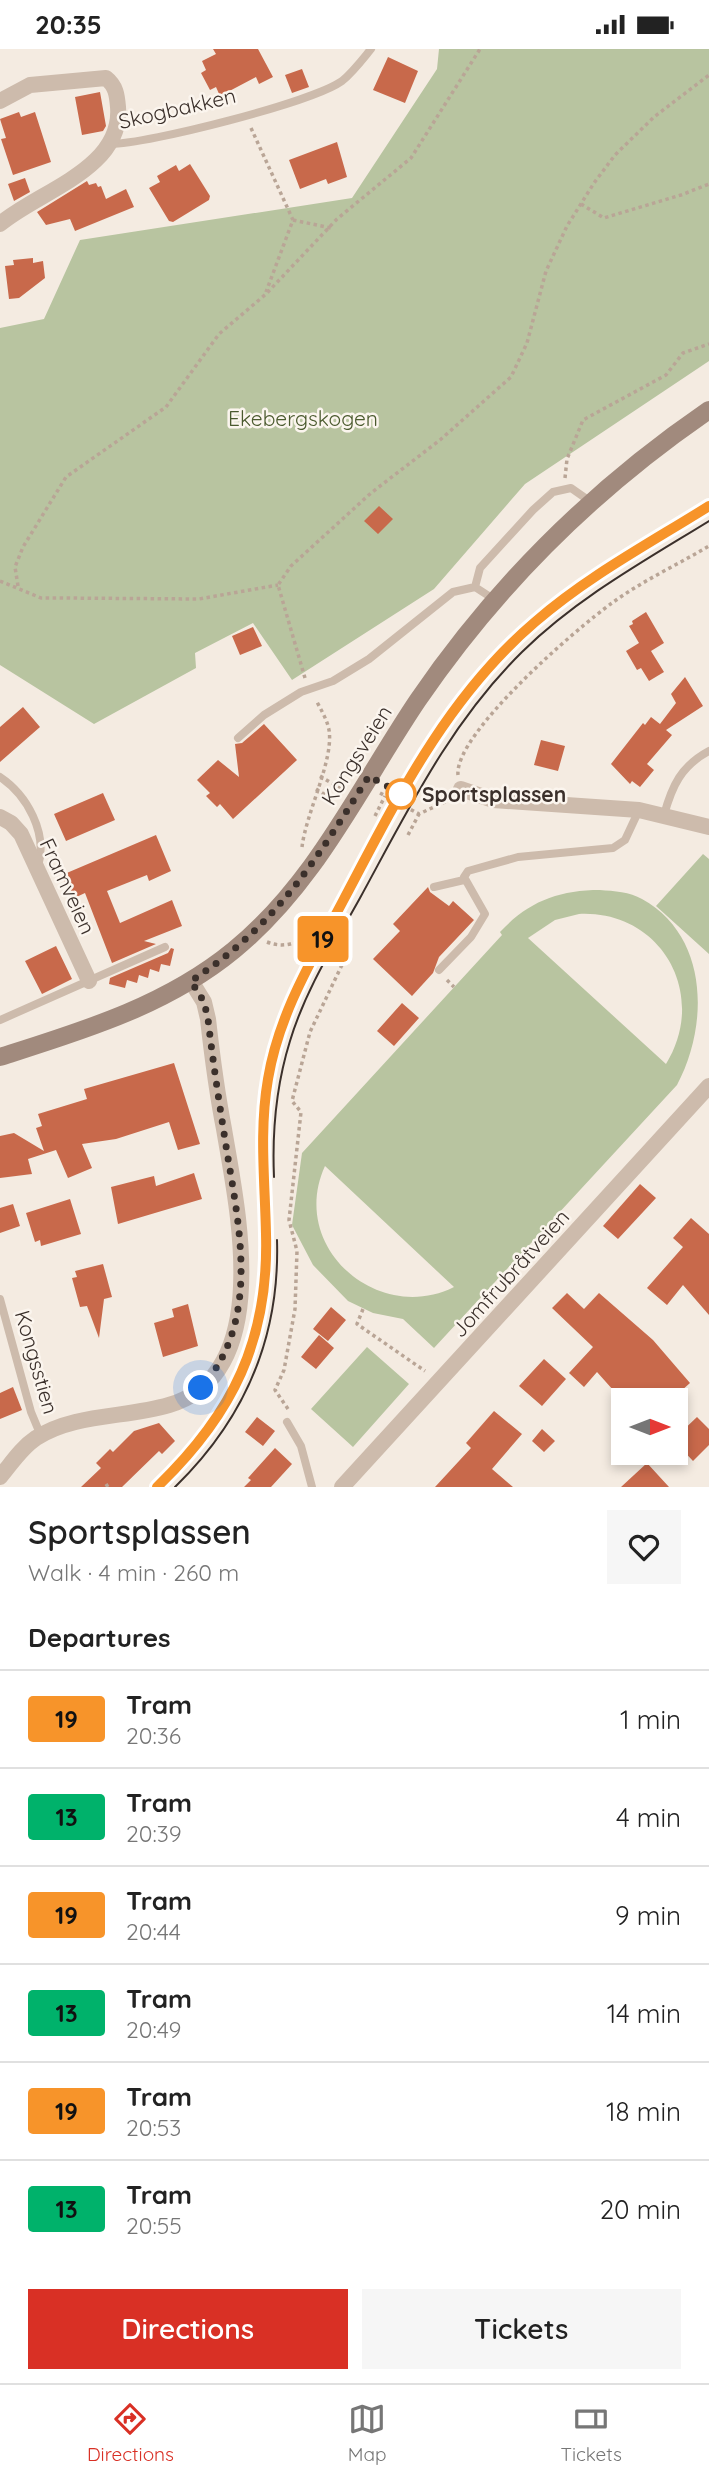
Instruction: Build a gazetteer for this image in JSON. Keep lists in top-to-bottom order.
{
  "streets": {
    "main road": ["Kongsveien"],
    "street": ["Skogbakken", "Framveien", "Jomfrubråtveien"],
    "lane": ["Kongsstien"]
  },
  "parks": ["Ekebergskogen"],
  "places": ["Sportsplassen"],
  "lines": ["tram line 19"],
  "north": "right",
  "page": {
    "status": "20:35",
    "on_map": "19",
    "heading": [
      ["Sportsplassen", "Walk · 4 min · 260 m"],
      "Departures"
    ],
    "list": [
      {
        "mark": "19",
        "name": "Tram",
        "note": "20:36",
        "value": "1 min"
      },
      {
        "mark": "13",
        "name": "Tram",
        "note": "20:39",
        "value": "4 min"
      },
      {
        "mark": "19",
        "name": "Tram",
        "note": "20:44",
        "value": "9 min"
      },
      {
        "mark": "13",
        "name": "Tram",
        "note": "20:49",
        "value": "14 min"
      },
      {
        "mark": "19",
        "name": "Tram",
        "note": "20:53",
        "value": "18 min"
      },
      {
        "mark": "13",
        "name": "Tram",
        "note": "20:55",
        "value": "20 min"
      }
    ],
    "buttons": ["Directions", "Tickets"],
    "tabs": ["Directions", "Map", "Tickets"]
  }
}
